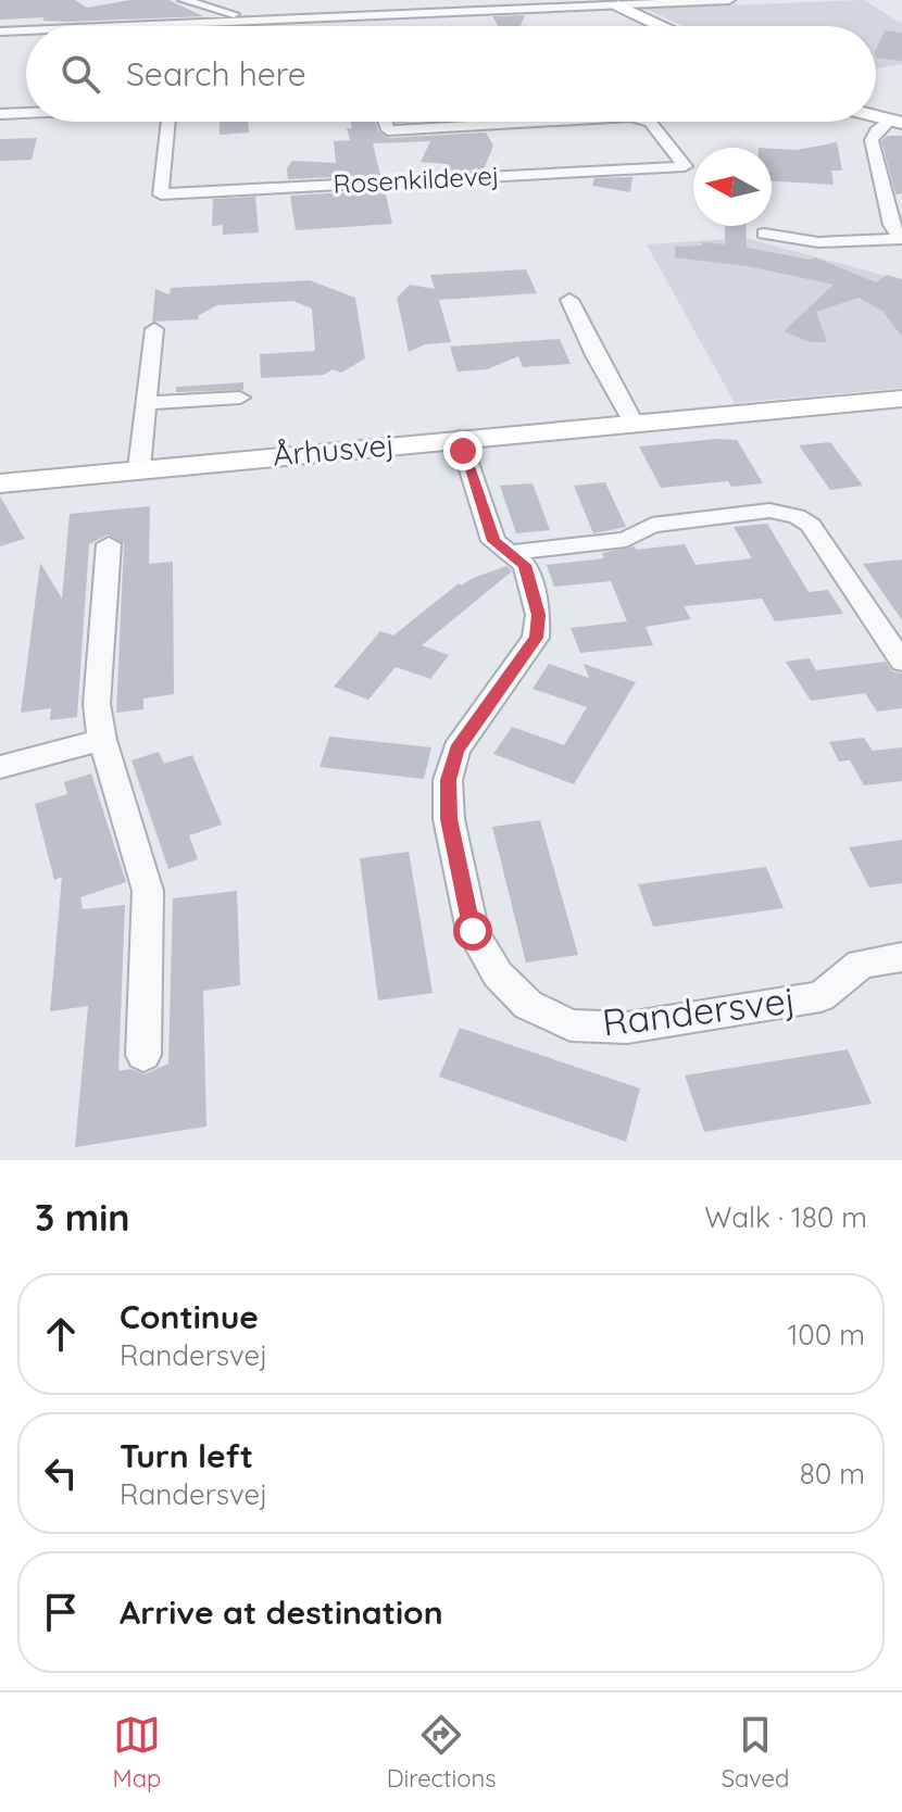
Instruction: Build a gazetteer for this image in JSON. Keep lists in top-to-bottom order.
{
  "streets": {
    "street": ["Rosenkildevej", "Århusvej", "Randersvej"]
  },
  "crossings": [
    ["Århusvej", "Randersvej"]
  ],
  "north": "left",
  "page": {
    "search": "Search here",
    "heading": ["3 min", "Walk · 180 m"],
    "list": [
      ["Continue", "Randersvej", "100 m"],
      ["Turn left", "Randersvej", "80 m"],
      "Arrive at destination"
    ],
    "nav": ["Map", "Directions", "Saved"]
  }
}
